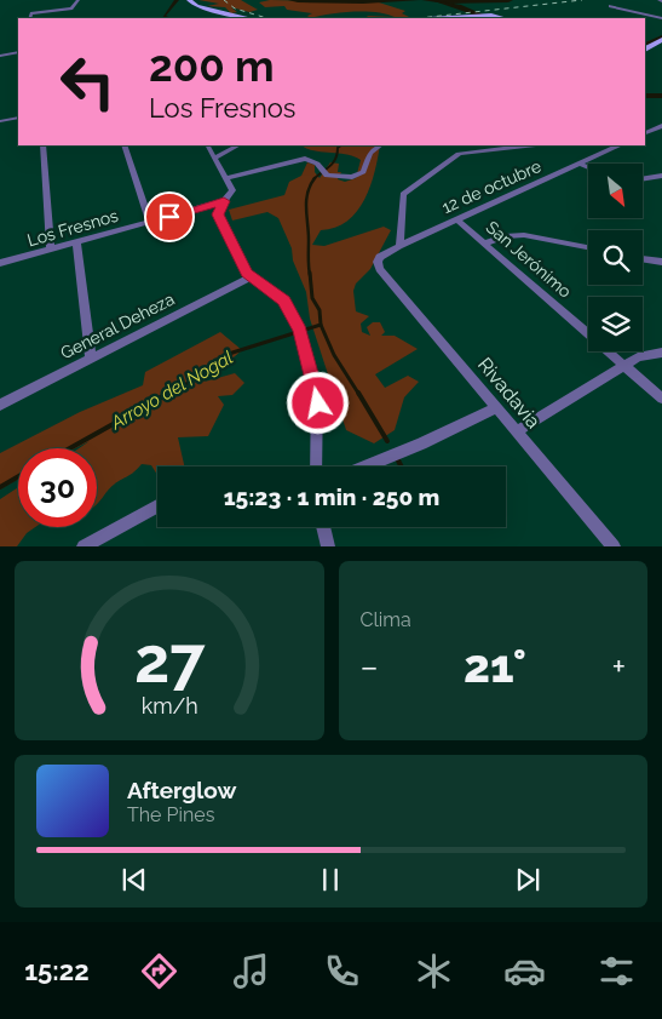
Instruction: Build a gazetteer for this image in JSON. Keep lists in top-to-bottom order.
{
  "streets": {
    "street": [
      "12 de octubre",
      "Los Fresnos",
      "San Jerónimo",
      "General Deheza",
      "Rivadavia"
    ]
  },
  "crossings": [
    ["12 de octubre", "San Jerónimo"],
    ["12 de octubre", "Rivadavia"]
  ],
  "water": ["Arroyo del Nogal"],
  "north": "bottom right",
  "page": {
    "turn": ["200 m", "Los Fresnos"],
    "limit": "30",
    "trip": "15:23 · 1 min · 250 m",
    "tile": "Clima",
    "heat": ["−", "21°", "+"],
    "song": ["Afterglow", "The Pines"],
    "tabs": "15:22",
    "gauge": ["27", "km/h"]
  }
}
